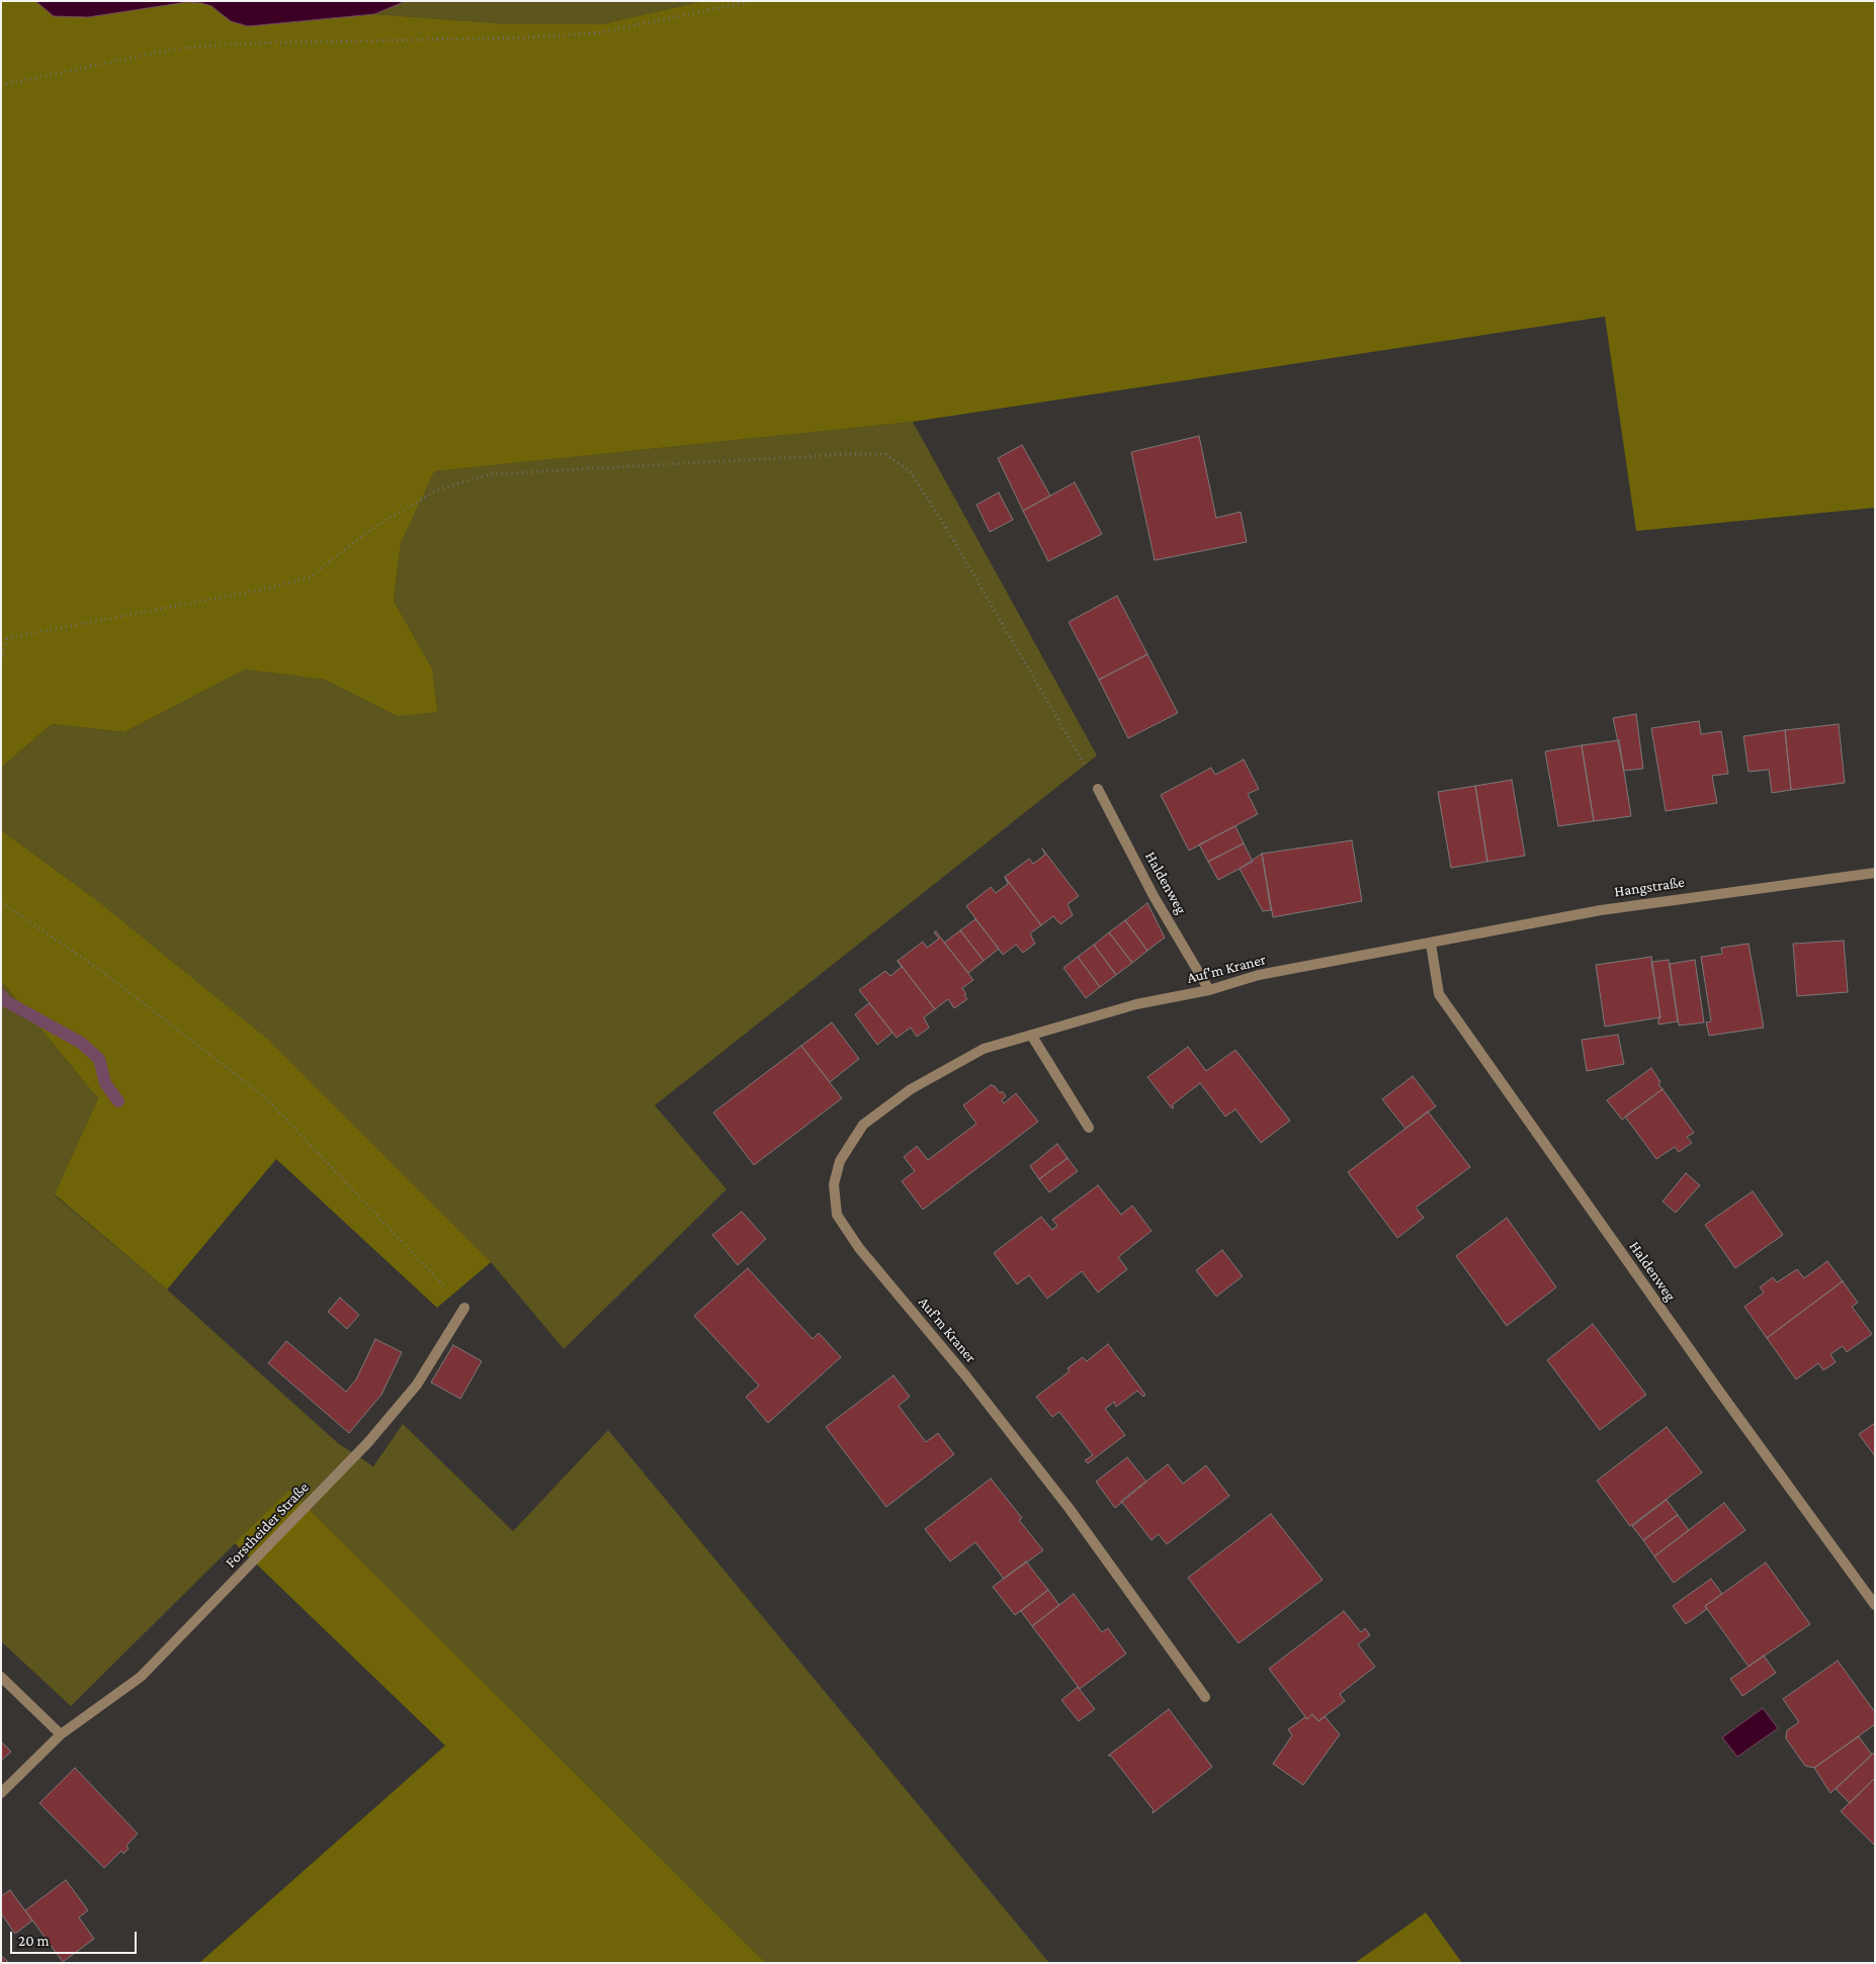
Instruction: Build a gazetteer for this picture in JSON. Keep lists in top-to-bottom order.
{
  "streets": {
    "street": [
      "Haldenweg",
      "Hangstraße",
      "Auf'm Kraner",
      "Forstheider Straße"
    ]
  },
  "crossings": [
    ["Haldenweg", "Hangstraße"],
    ["Haldenweg", "Auf'm Kraner"],
    ["Hangstraße", "Auf'm Kraner"]
  ],
  "scale_bar": "20 m"
}
